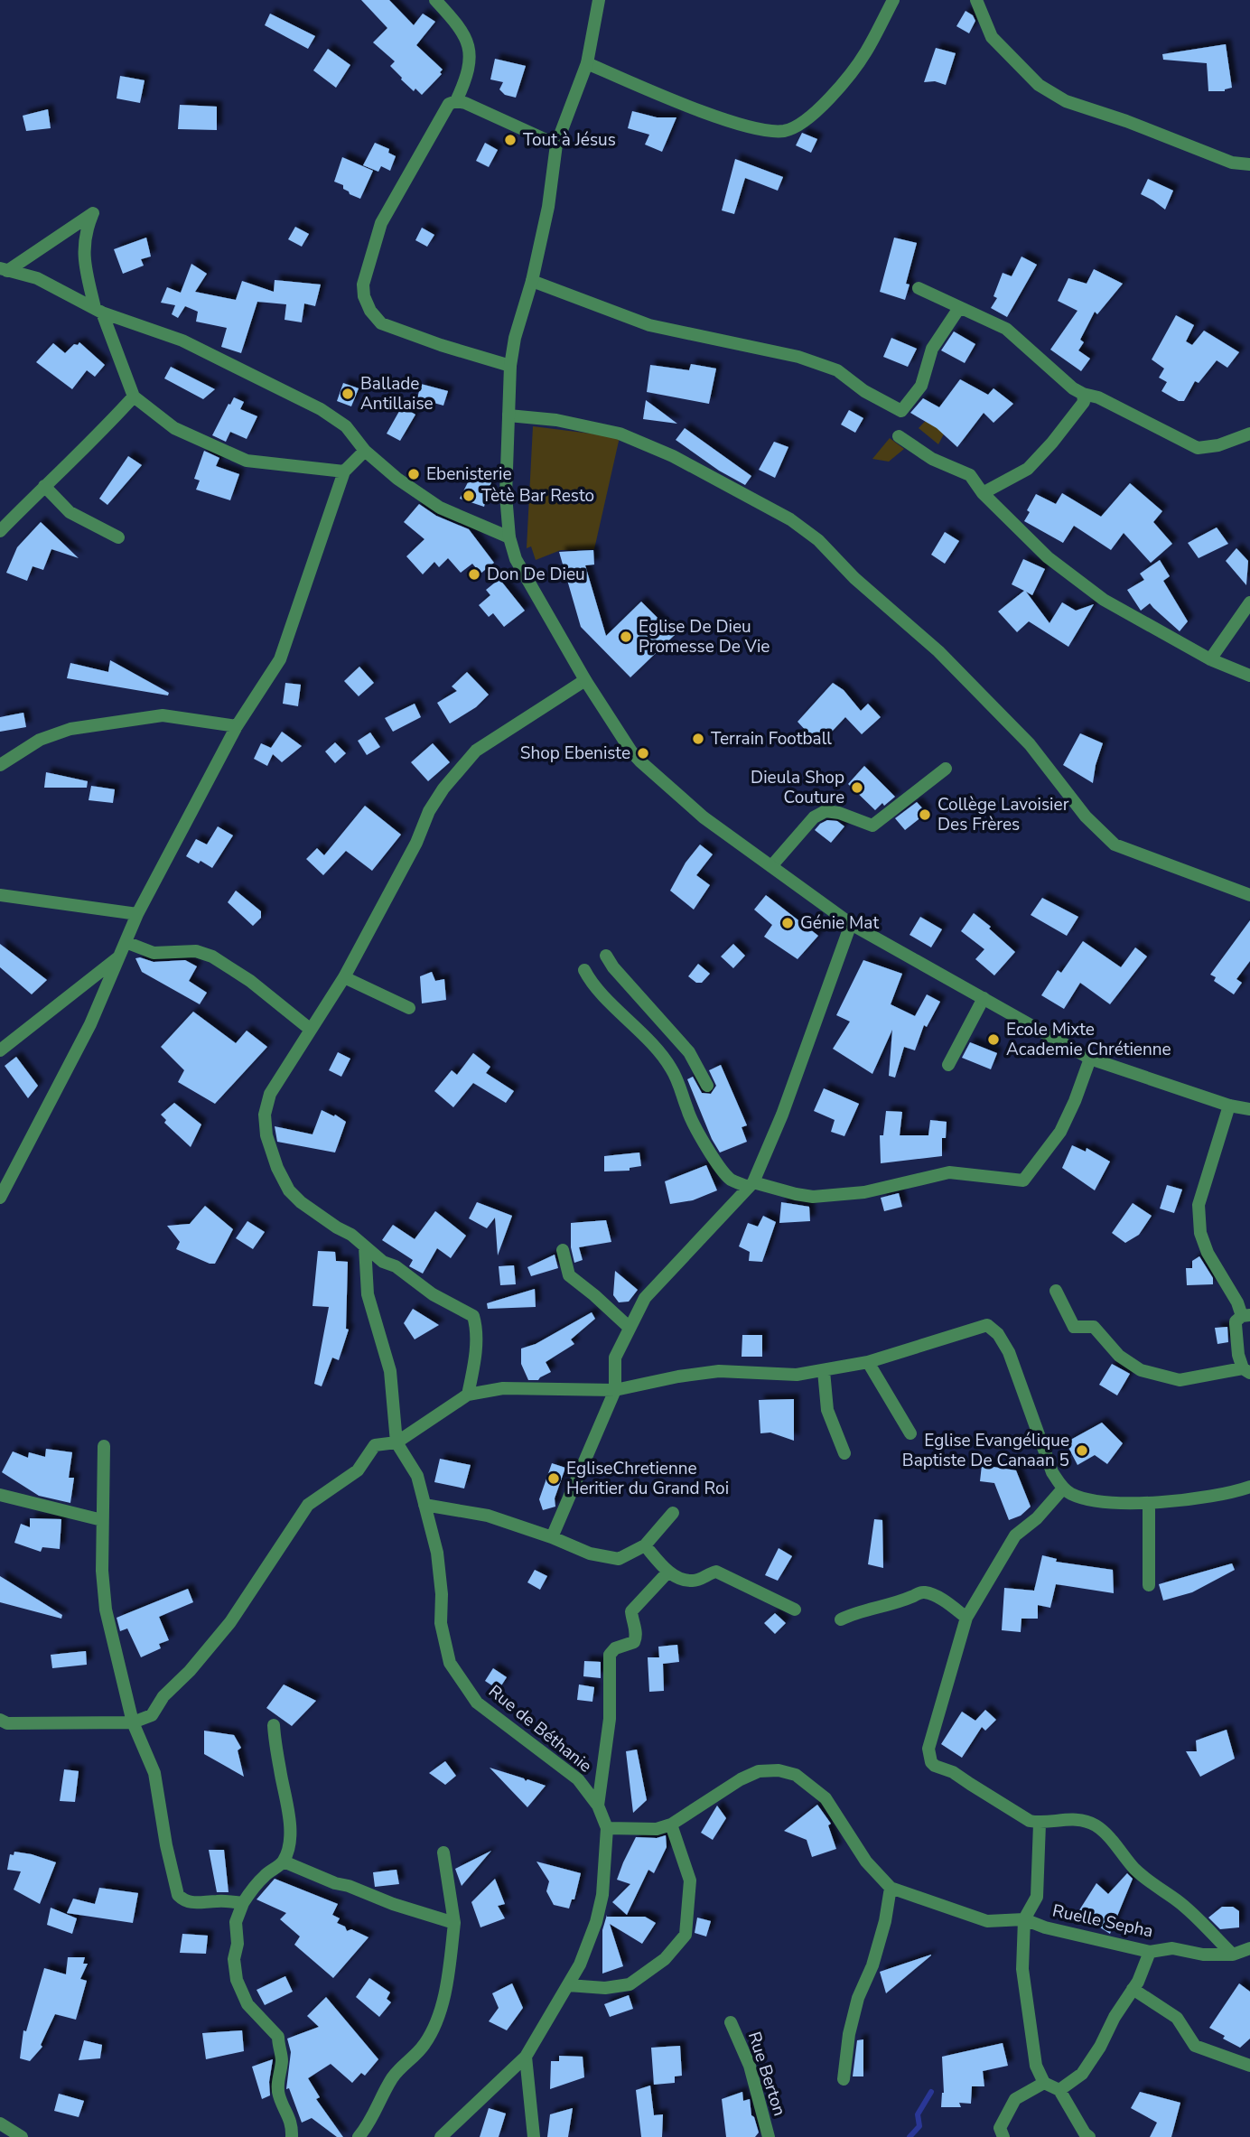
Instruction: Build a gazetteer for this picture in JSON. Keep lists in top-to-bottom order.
{
  "streets": {
    "street": ["Rue de Béthanie", "Ruelle Sepha", "Rue Berton"]
  },
  "places": [
    "Tout à Jésus",
    "Ballade Antillaise",
    "Ebenisterie",
    "Tètè Bar Resto",
    "Don De Dieu",
    "Eglise De Dieu Promesse De Vie",
    "Terrain Football",
    "Shop Ebeniste",
    "Dieula Shop Couture",
    "Collège Lavoisier Des Frères",
    "Génie Mat",
    "Ecole Mixte Academie Chrétienne",
    "Eglise Evangélique Baptiste De Canaan 5",
    "EgliseChretienne Heritier du Grand Roi"
  ]
}
